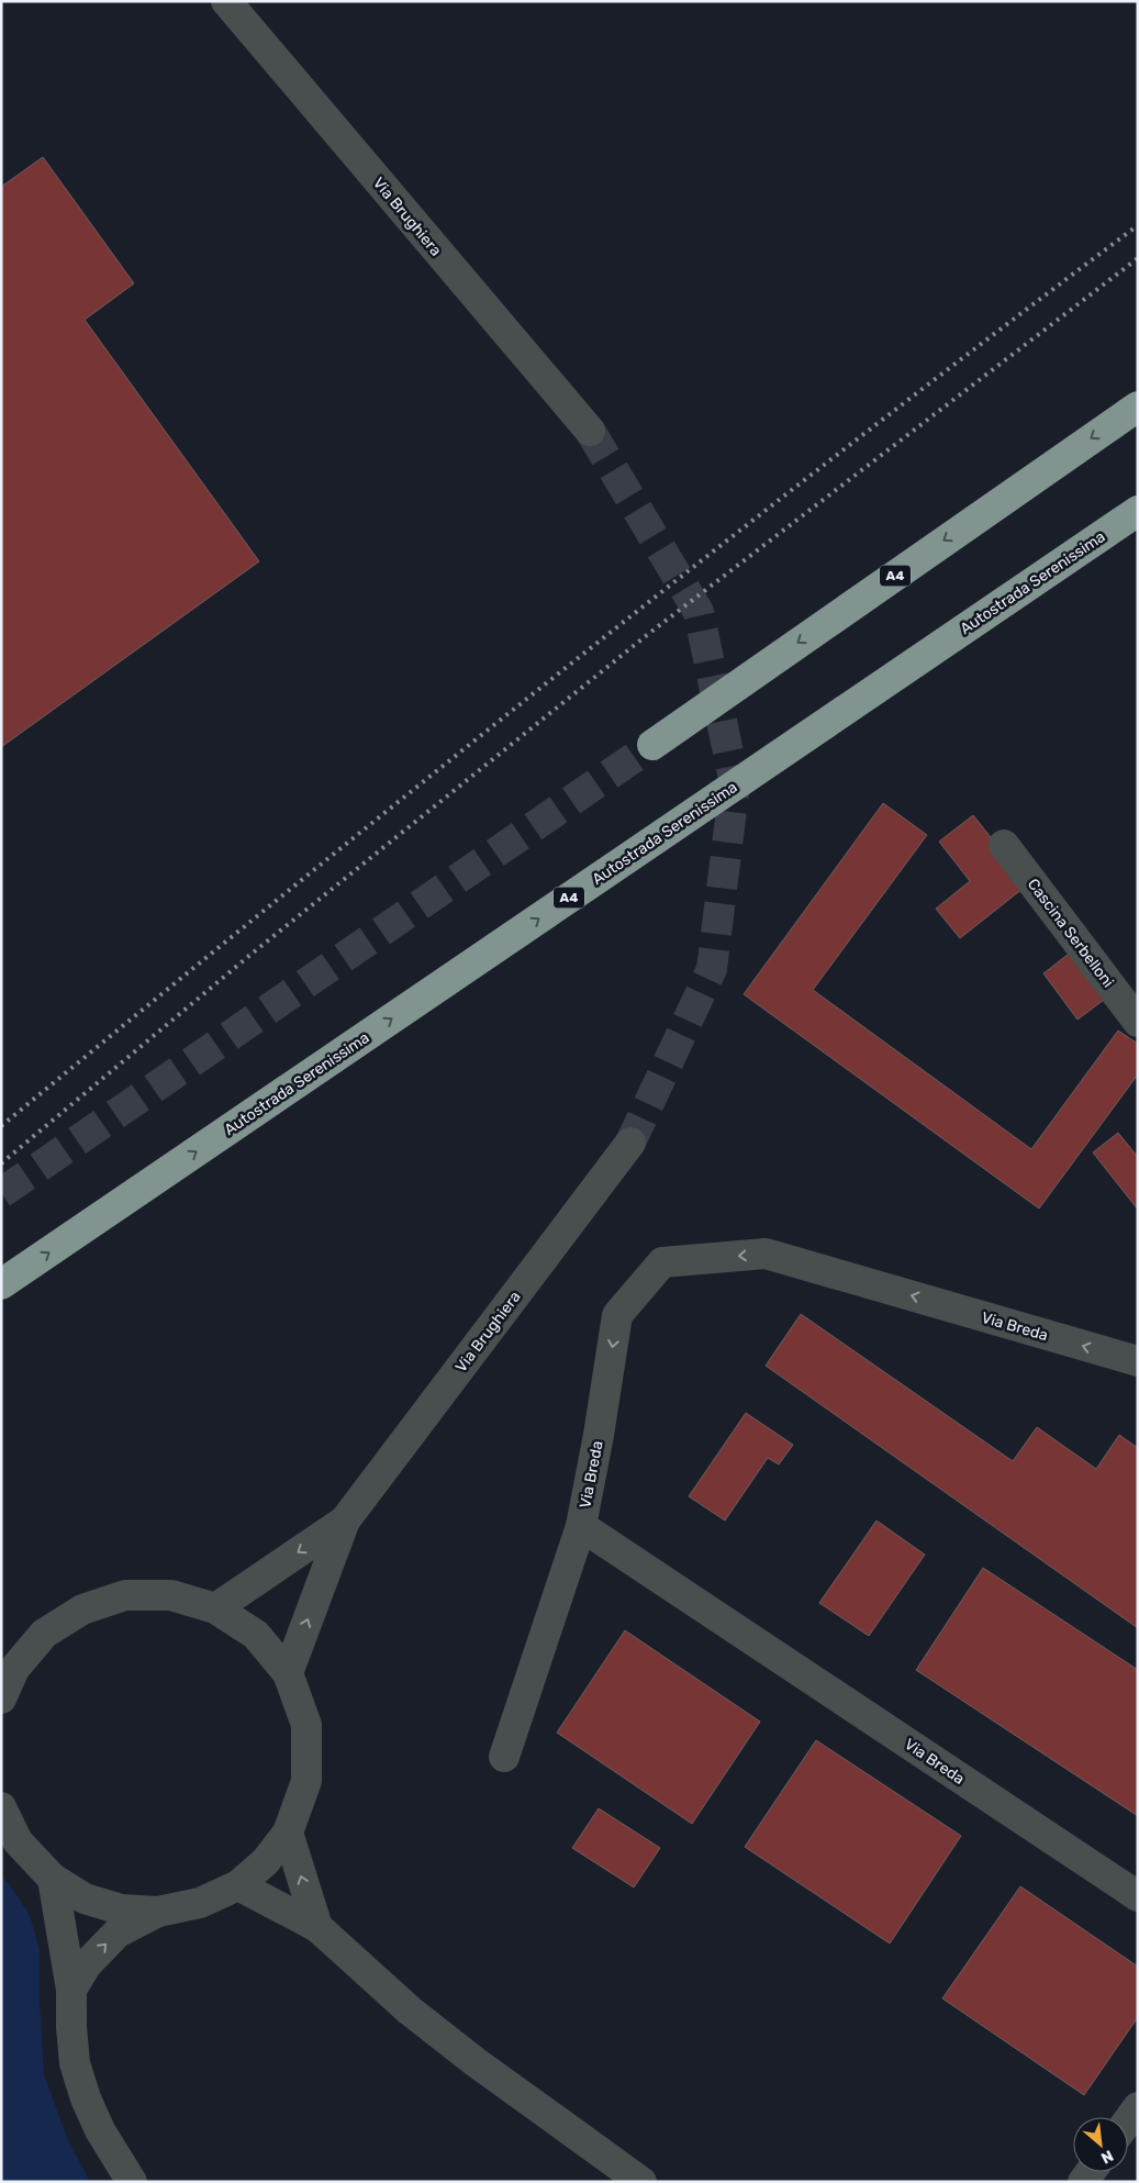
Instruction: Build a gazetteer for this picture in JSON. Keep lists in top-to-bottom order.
{
  "streets": {
    "highway": ["A4", "Autostrada Serenissima"],
    "street": ["Via Brughiera", "Cascina Serbelloni", "Via Breda"]
  },
  "north": "bottom right"
}
